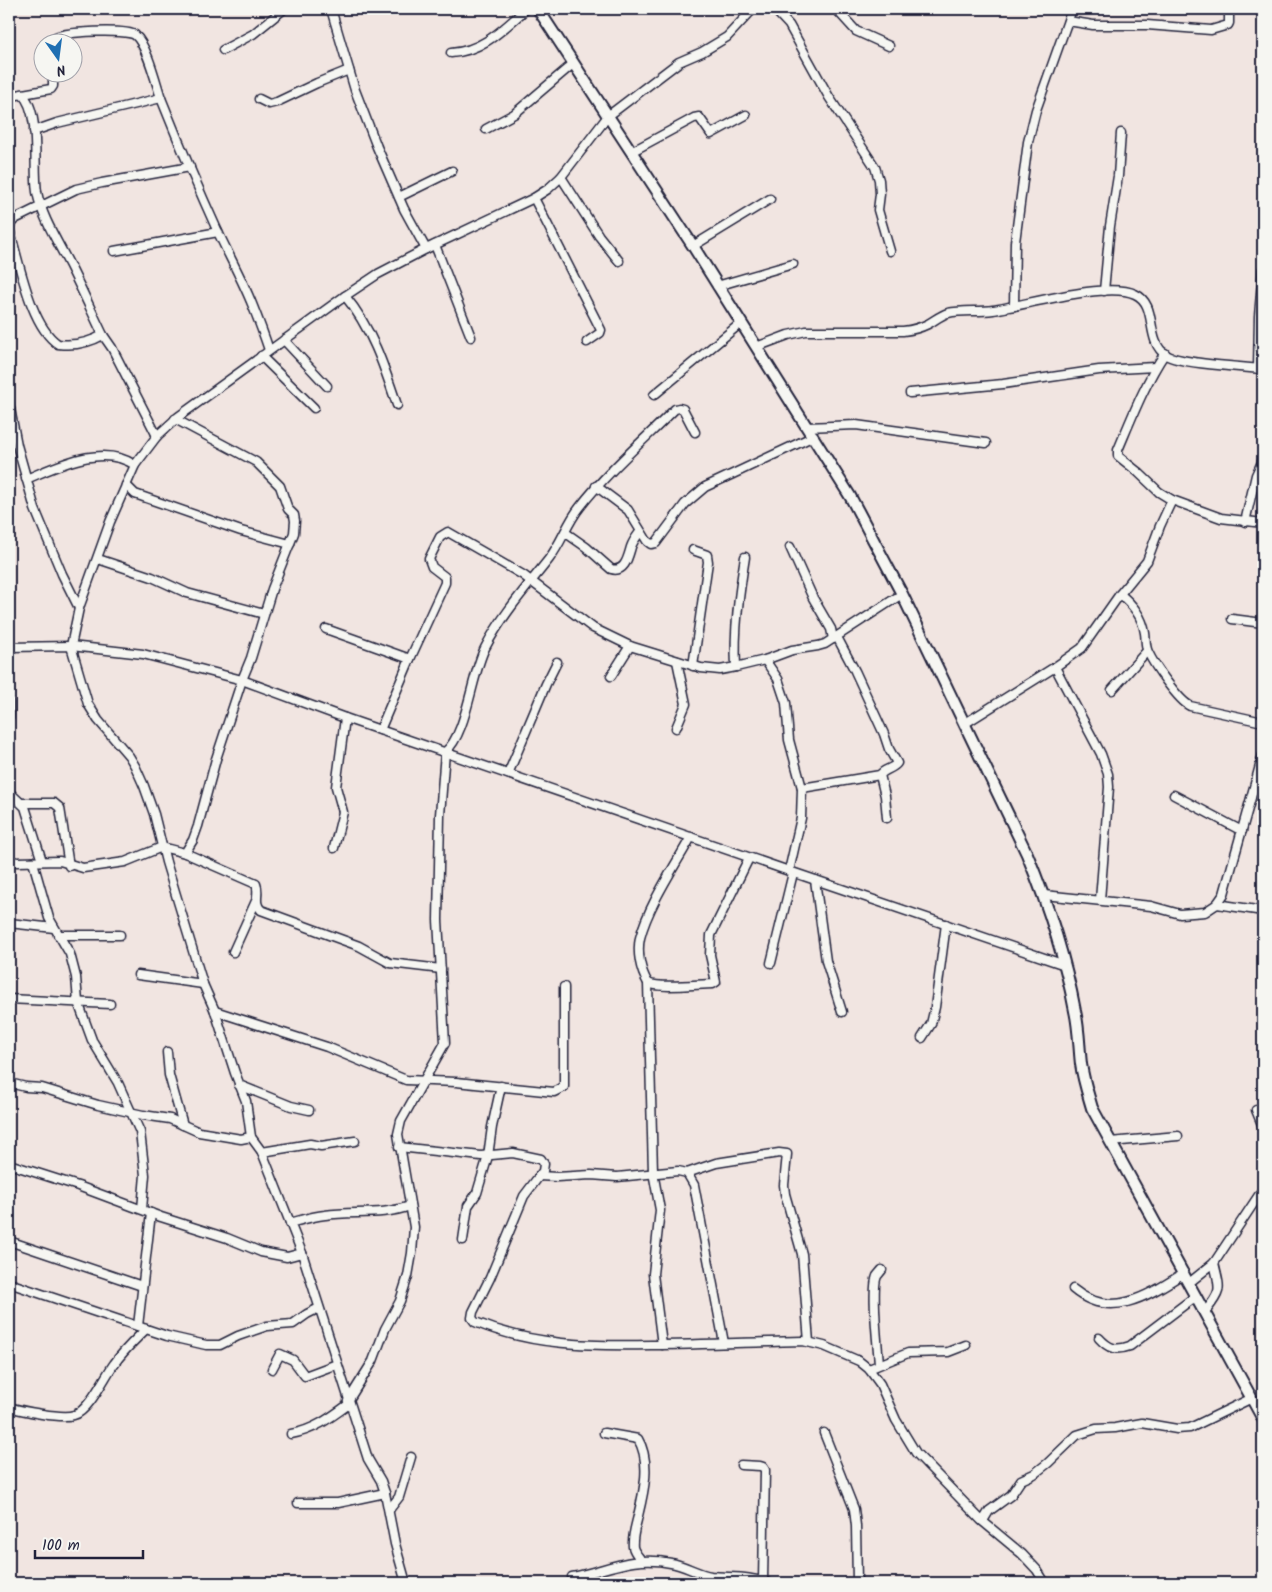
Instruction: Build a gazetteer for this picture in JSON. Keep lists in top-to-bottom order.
{
  "scale_bar": "100 m",
  "north": "bottom"
}
